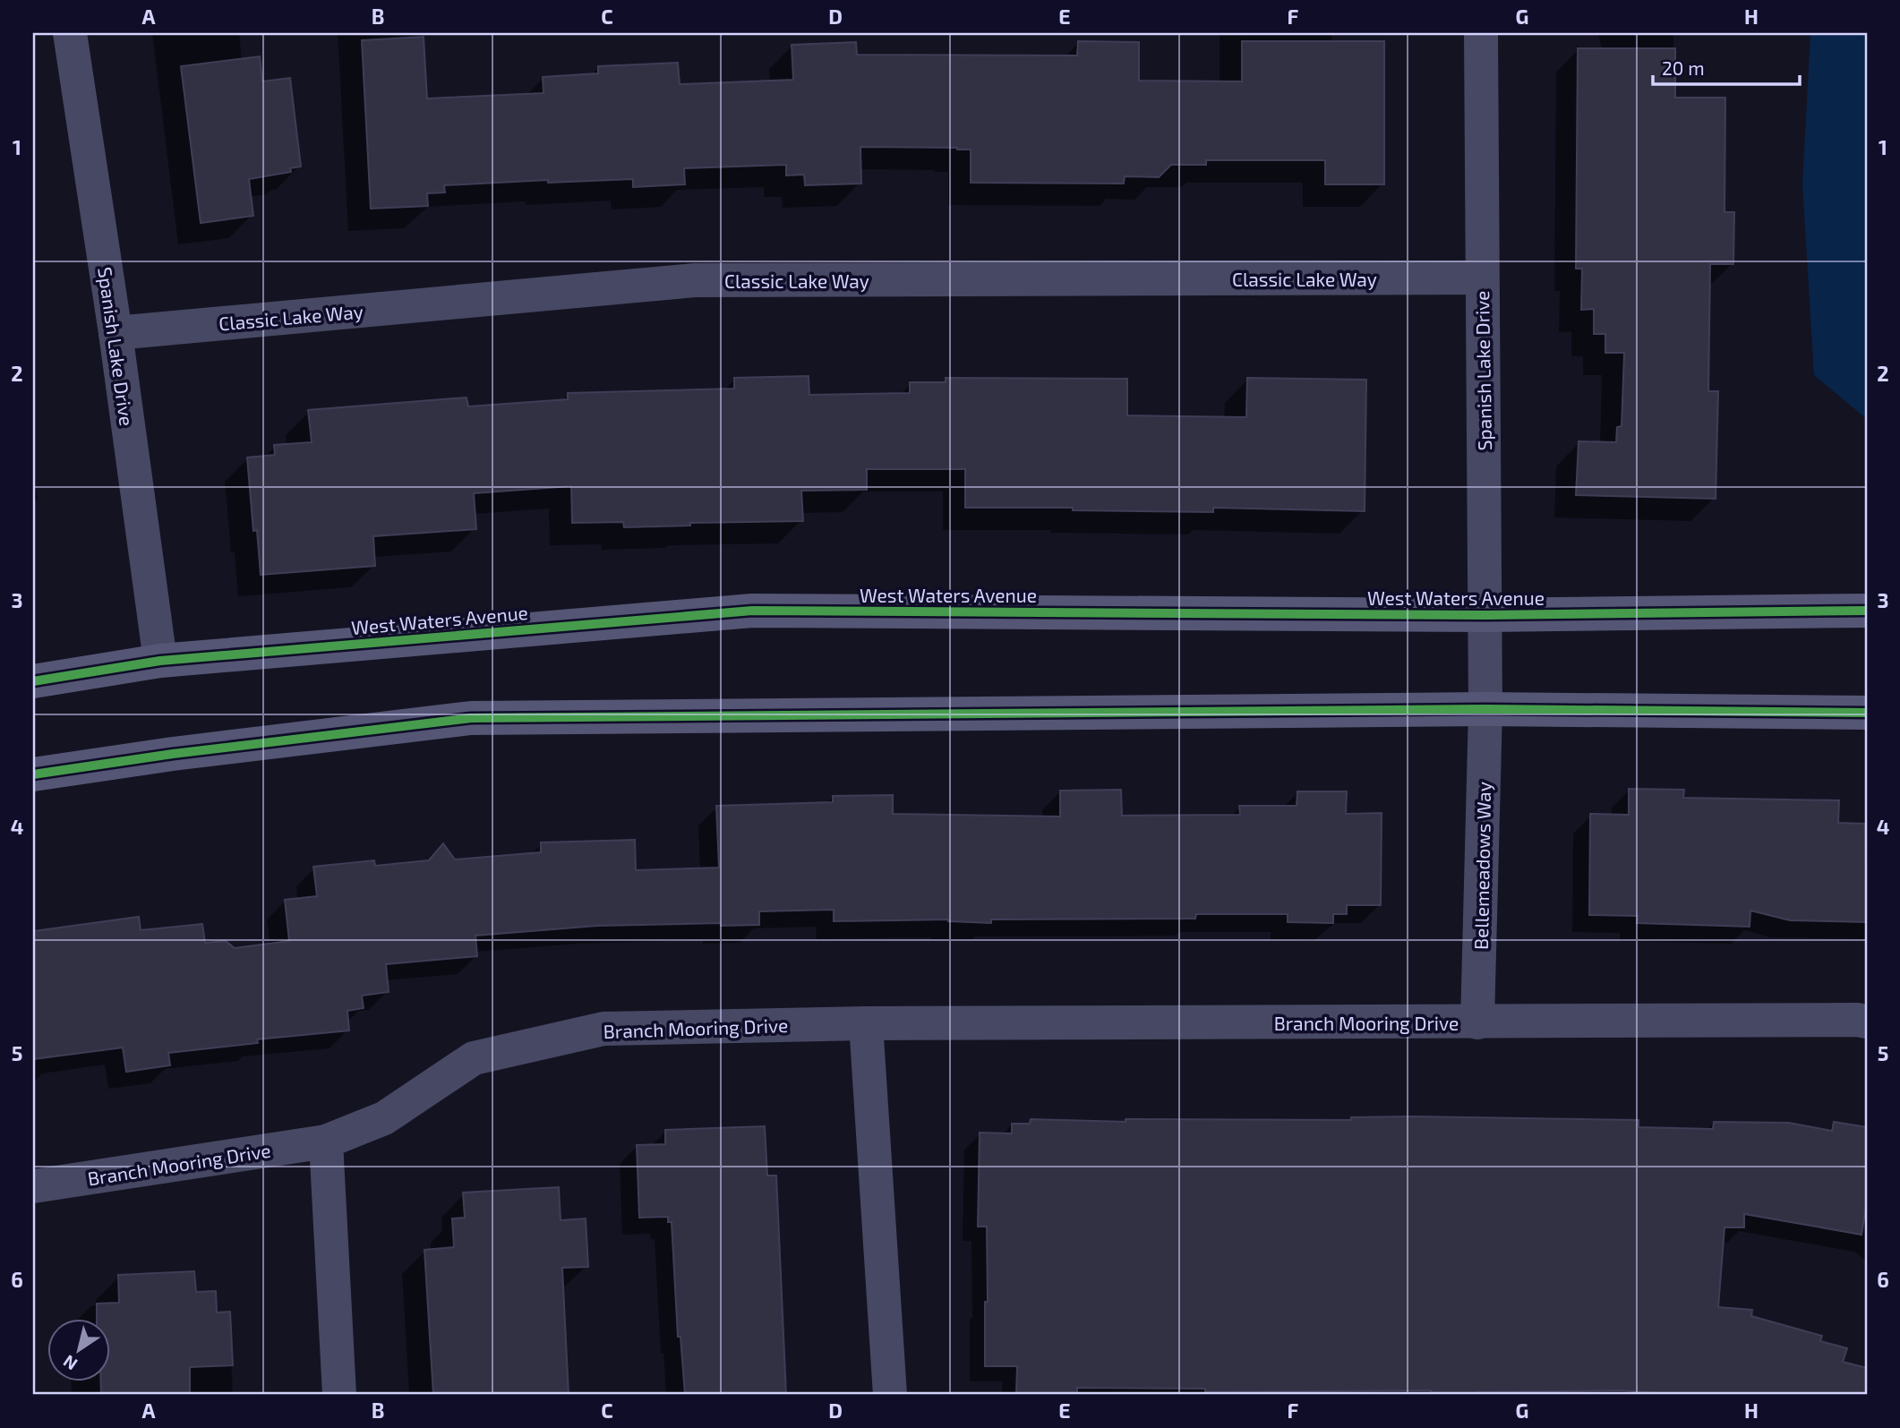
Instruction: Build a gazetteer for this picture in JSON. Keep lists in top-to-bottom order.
{
  "streets": {
    "street": [
      "Classic Lake Way",
      "Spanish Lake Drive",
      "West Waters Avenue",
      "Bellemeadows Way",
      "Branch Mooring Drive"
    ]
  },
  "crossings": [
    ["Classic Lake Way", "Spanish Lake Drive"],
    ["Spanish Lake Drive", "West Waters Avenue"],
    ["Spanish Lake Drive", "Bellemeadows Way"],
    ["Bellemeadows Way", "Branch Mooring Drive"]
  ],
  "scale_bar": "20 m",
  "north": "bottom left",
  "grid": {
    "columns": [
      "A",
      "B",
      "C",
      "D",
      "E",
      "F",
      "G",
      "H"
    ],
    "rows": [
      "1",
      "2",
      "3",
      "4",
      "5",
      "6"
    ]
  }
}
